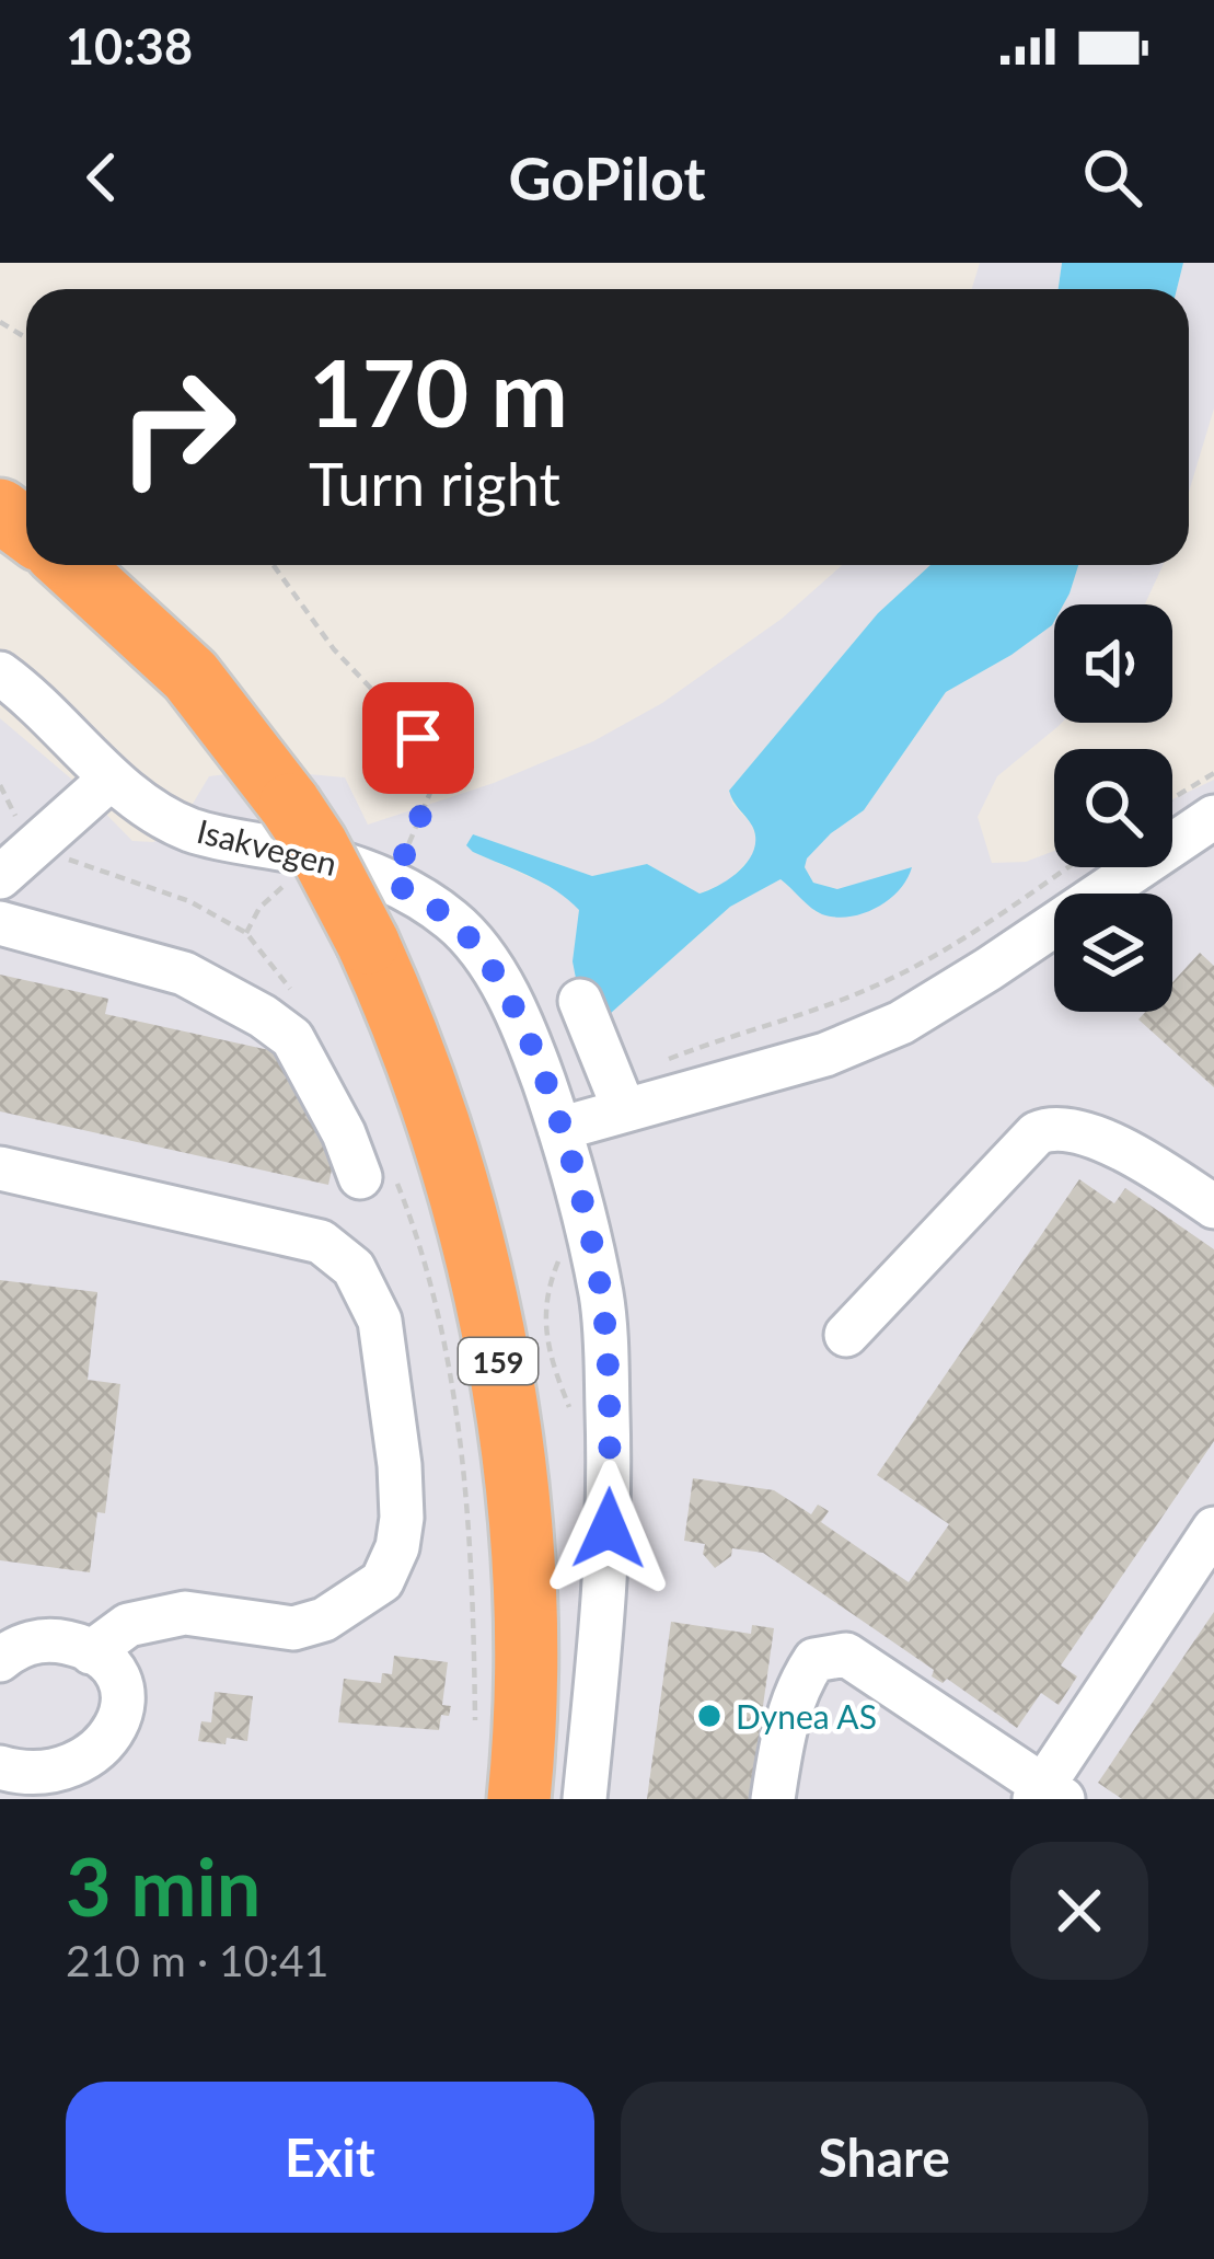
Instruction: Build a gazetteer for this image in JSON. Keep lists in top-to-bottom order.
{
  "streets": {
    "highway": ["159"],
    "street": ["Isakvegen"]
  },
  "places": ["Dynea AS"],
  "page": {
    "status": "10:38",
    "header": "GoPilot",
    "turn": ["170 m", "Turn right"],
    "heading": ["3 min", "210 m · 10:41"],
    "buttons": ["Exit", "Share"]
  }
}
